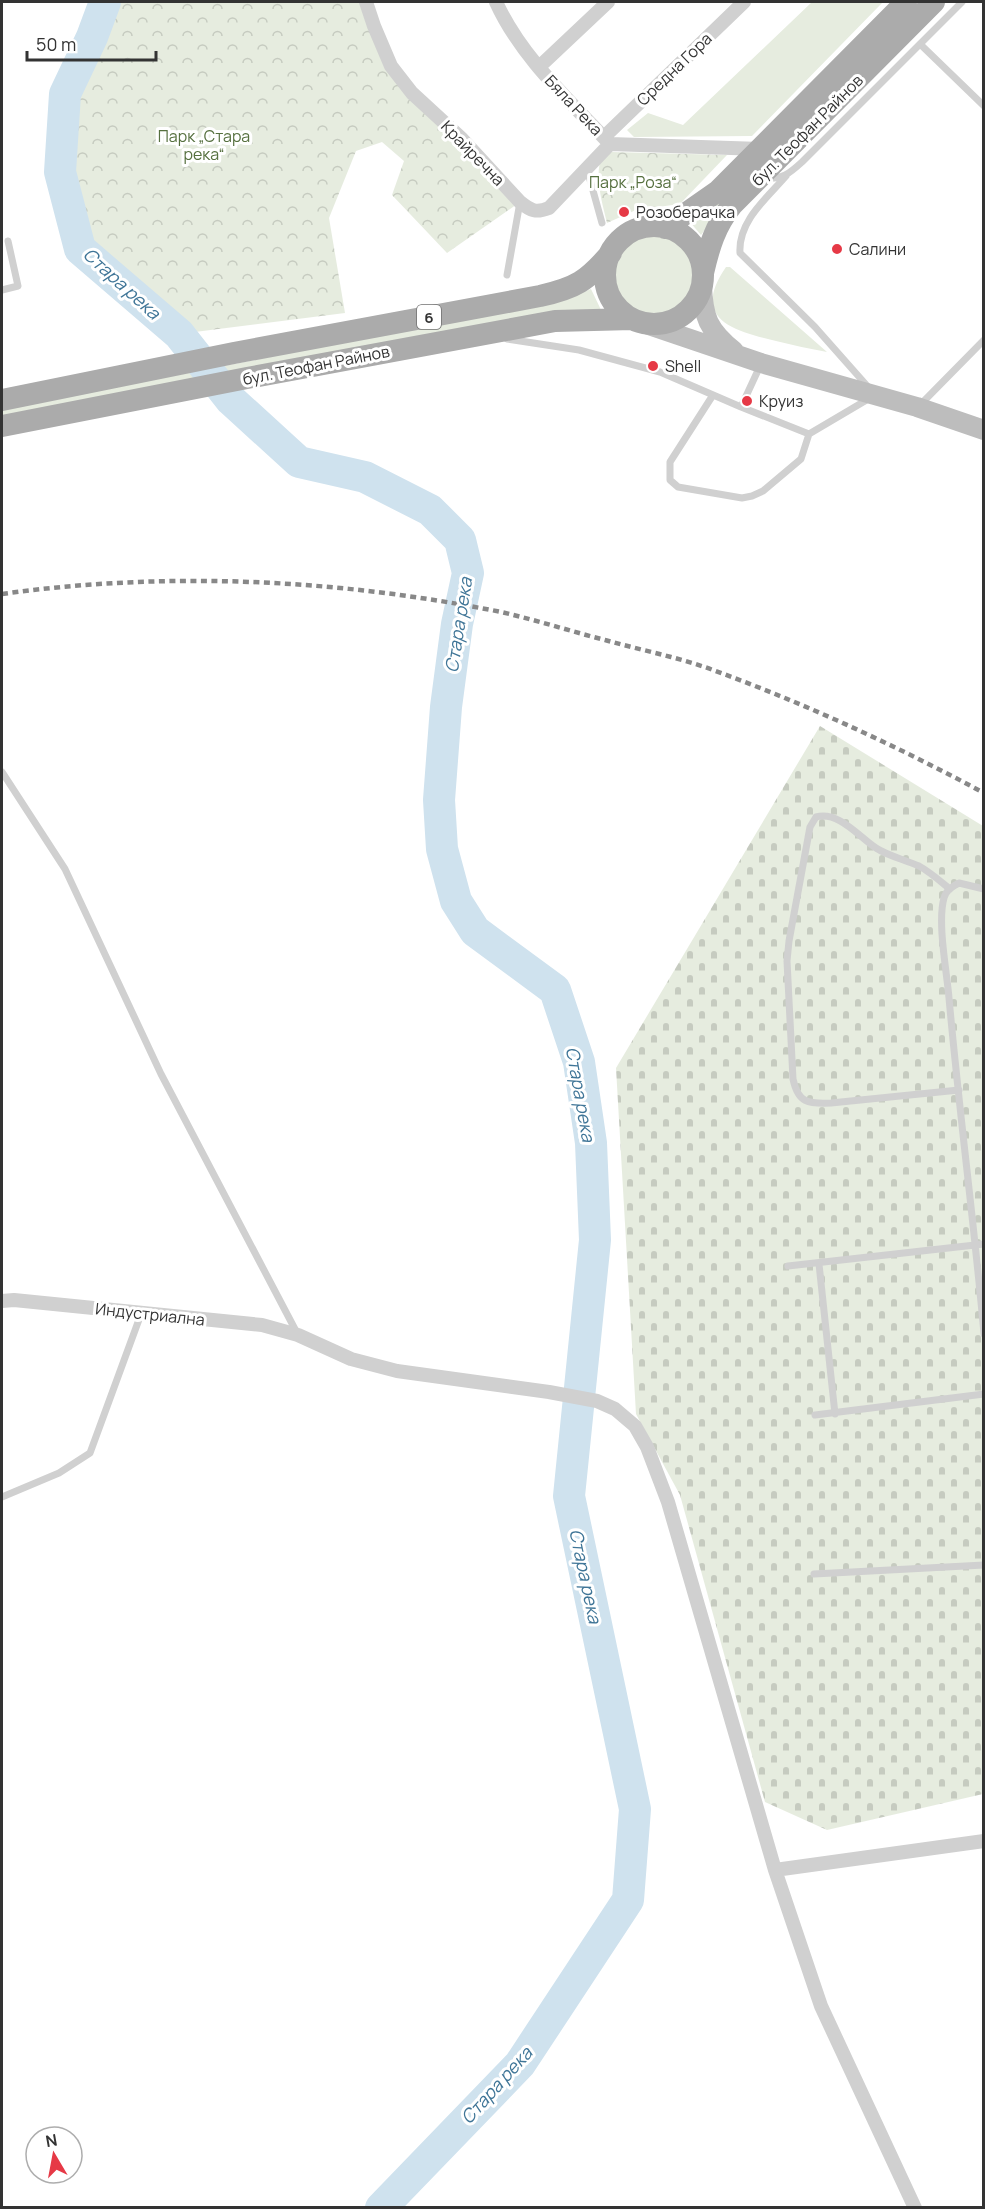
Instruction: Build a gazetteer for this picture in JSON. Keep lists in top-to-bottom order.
{
  "streets": {
    "main road": ["бул. Теофан Райнов", "6"],
    "street": [
      "Средна Гора",
      "Бяла Река",
      "Крайречна",
      "Индустриална"
    ]
  },
  "crossings": [
    ["Средна Гора", "Бяла Река"],
    ["Бяла Река", "бул. Теофан Райнов"],
    ["бул. Теофан Райнов", "6"]
  ],
  "water": ["Стара река"],
  "parks": ["Парк „Стара река“", "Парк „Роза“"],
  "places": [
    "Розоберачка",
    "Салини",
    "Shell",
    "Круиз"
  ],
  "scale_bar": "50 m",
  "north": "top"
}
